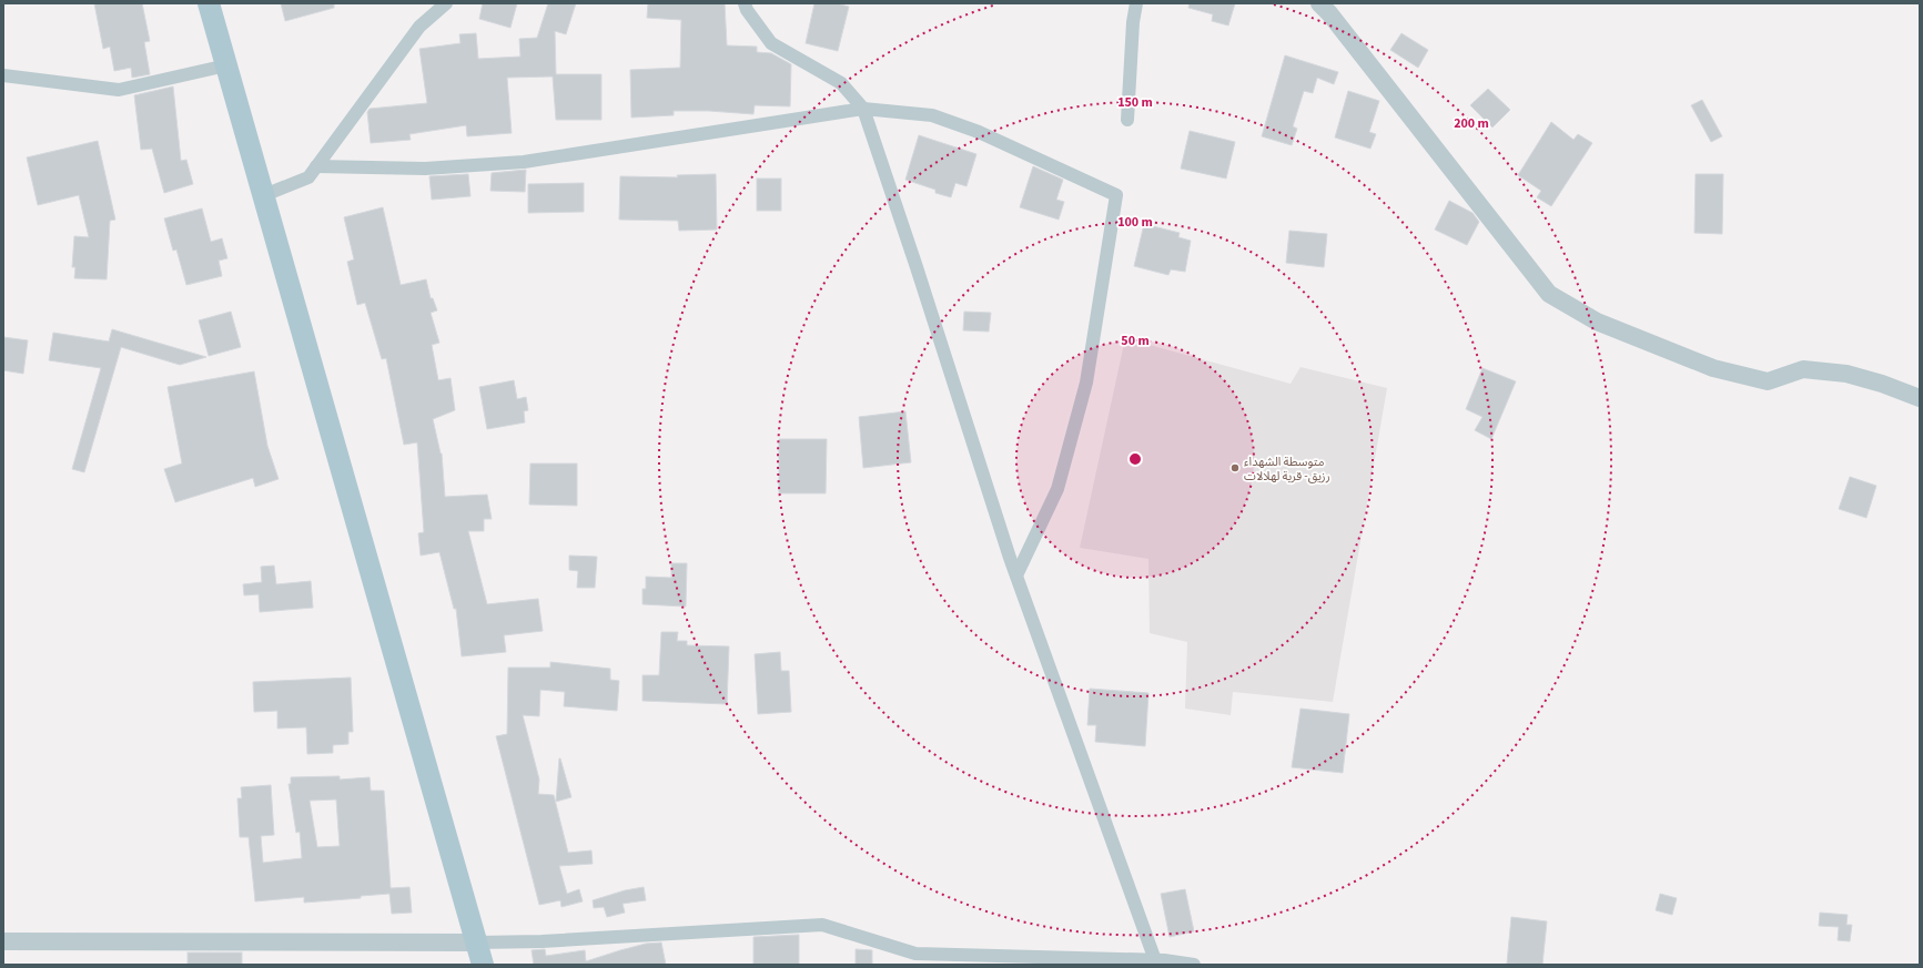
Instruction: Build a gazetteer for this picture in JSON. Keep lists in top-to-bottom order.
{
  "places": ["متوسطة الشهداء رزيق- قرية لهلالات"],
  "rings": [
    "150 m",
    "200 m",
    "100 m",
    "50 m"
  ]
}
